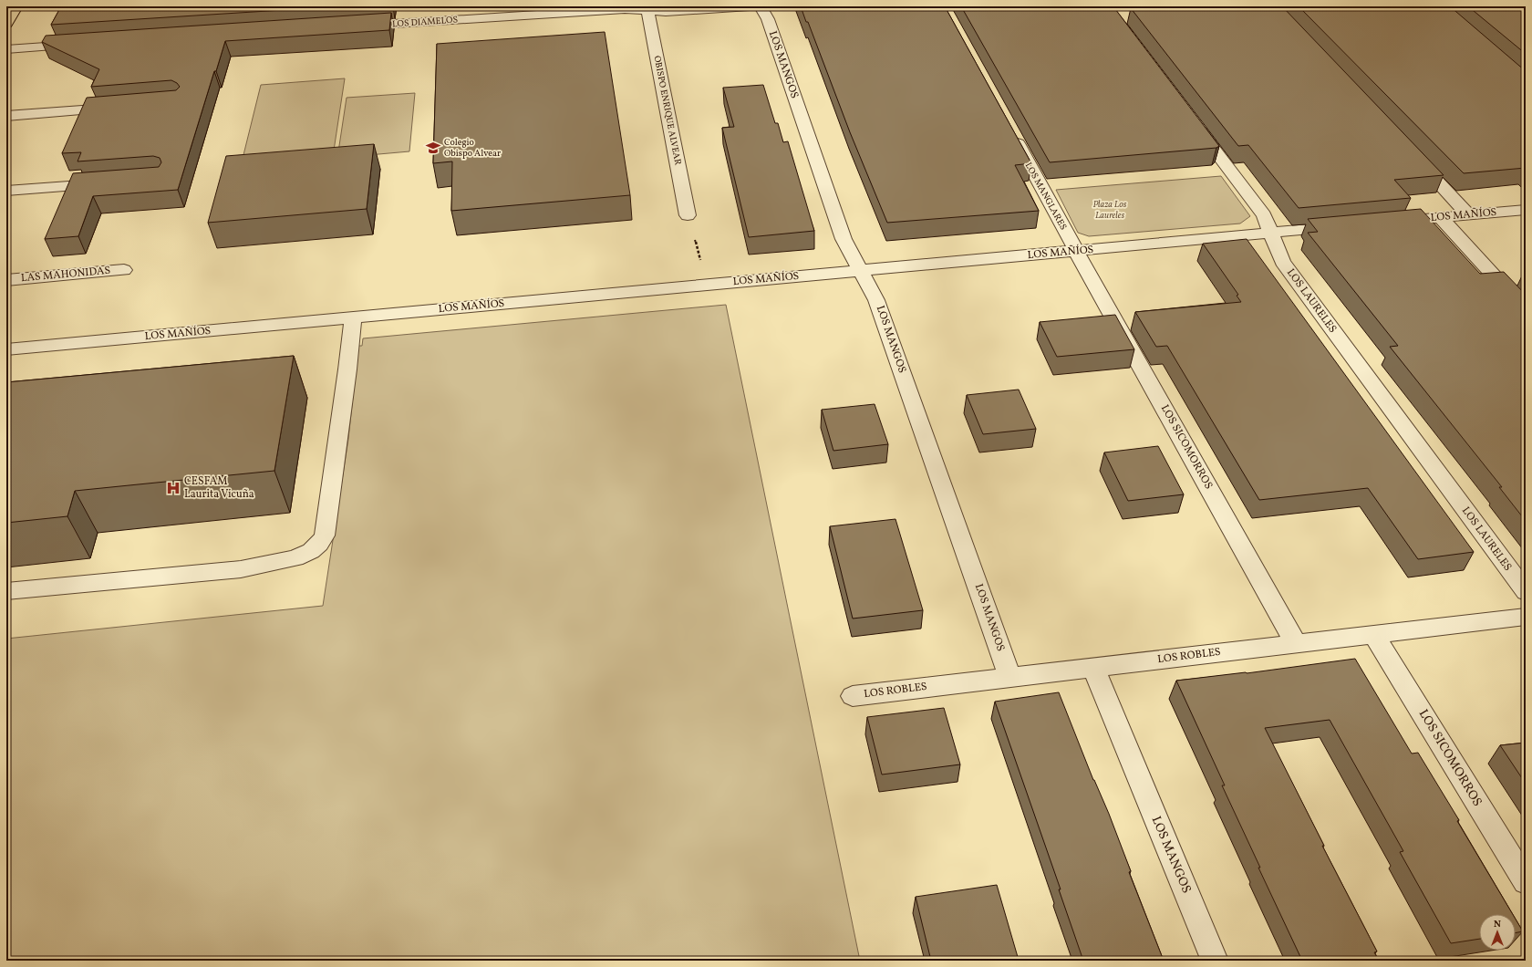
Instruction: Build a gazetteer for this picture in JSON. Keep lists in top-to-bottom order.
{
  "streets": {
    "street": [
      "LOS DIAMELOS",
      "LOS MANGOS",
      "OBISPO ENRIQUE ALVEAR",
      "LOS MANGLARES",
      "LOS MAÑÍOS",
      "LAS MAHONIDAS",
      "LOS LAURELES",
      "LOS SICOMORROS",
      "LOS ROBLES"
    ]
  },
  "crossings": [
    ["LOS DIAMELOS", "OBISPO ENRIQUE ALVEAR"],
    ["LOS MANGOS", "LOS MAÑÍOS"],
    ["LOS MANGOS", "LOS ROBLES"],
    ["LOS MANGLARES", "LOS MAÑÍOS"],
    ["LOS MANGLARES", "LOS SICOMORROS"],
    ["LOS MAÑÍOS", "LOS LAURELES"],
    ["LOS MAÑÍOS", "LOS SICOMORROS"],
    ["LOS SICOMORROS", "LOS ROBLES"]
  ],
  "parks": ["Plaza Los Laureles"],
  "places": {
    "school or university": ["Colegio Obispo Alvear"],
    "hospital": ["CESFAM Laurita Vicuña"]
  },
  "north": "top"
}
